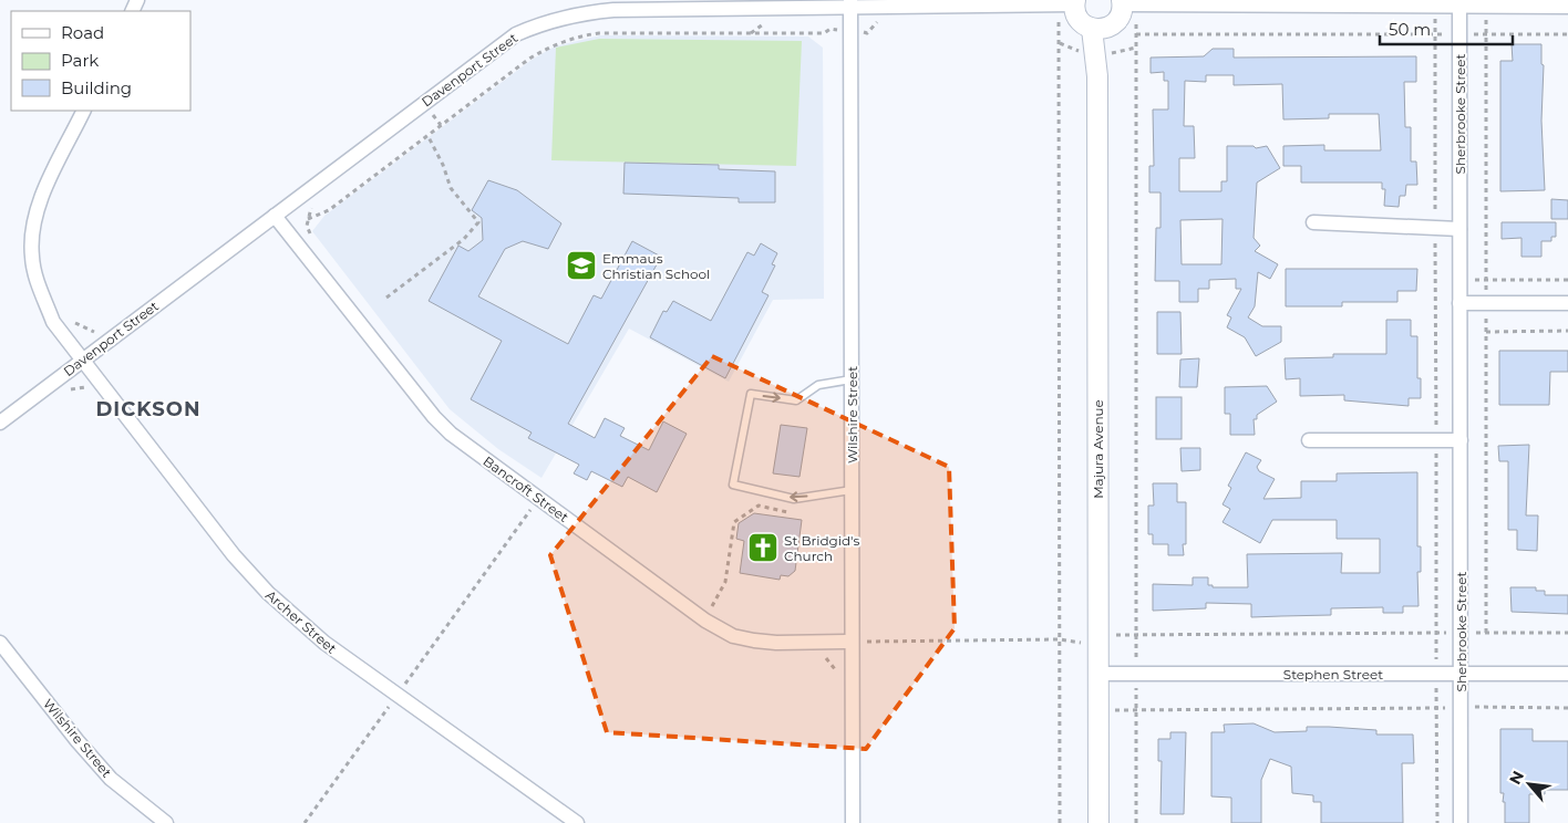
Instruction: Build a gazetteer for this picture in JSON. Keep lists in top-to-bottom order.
{
  "streets": {
    "main road": ["Majura Avenue"],
    "street": [
      "Davenport Street",
      "Sherbrooke Street",
      "Wilshire Street",
      "Bancroft Street",
      "Archer Street",
      "Stephen Street"
    ]
  },
  "crossings": [
    ["Davenport Street", "Wilshire Street"],
    ["Davenport Street", "Bancroft Street"],
    ["Davenport Street", "Archer Street"],
    ["Sherbrooke Street", "Stephen Street"],
    ["Wilshire Street", "Bancroft Street"],
    ["Majura Avenue", "Stephen Street"]
  ],
  "districts": ["DICKSON"],
  "places": {
    "school or university": ["Emmaus Christian School"],
    "church": ["St Bridgid's Church"]
  },
  "legend": ["Road", "Park", "Building"],
  "scale_bar": "50 m",
  "north": "top left"
}
